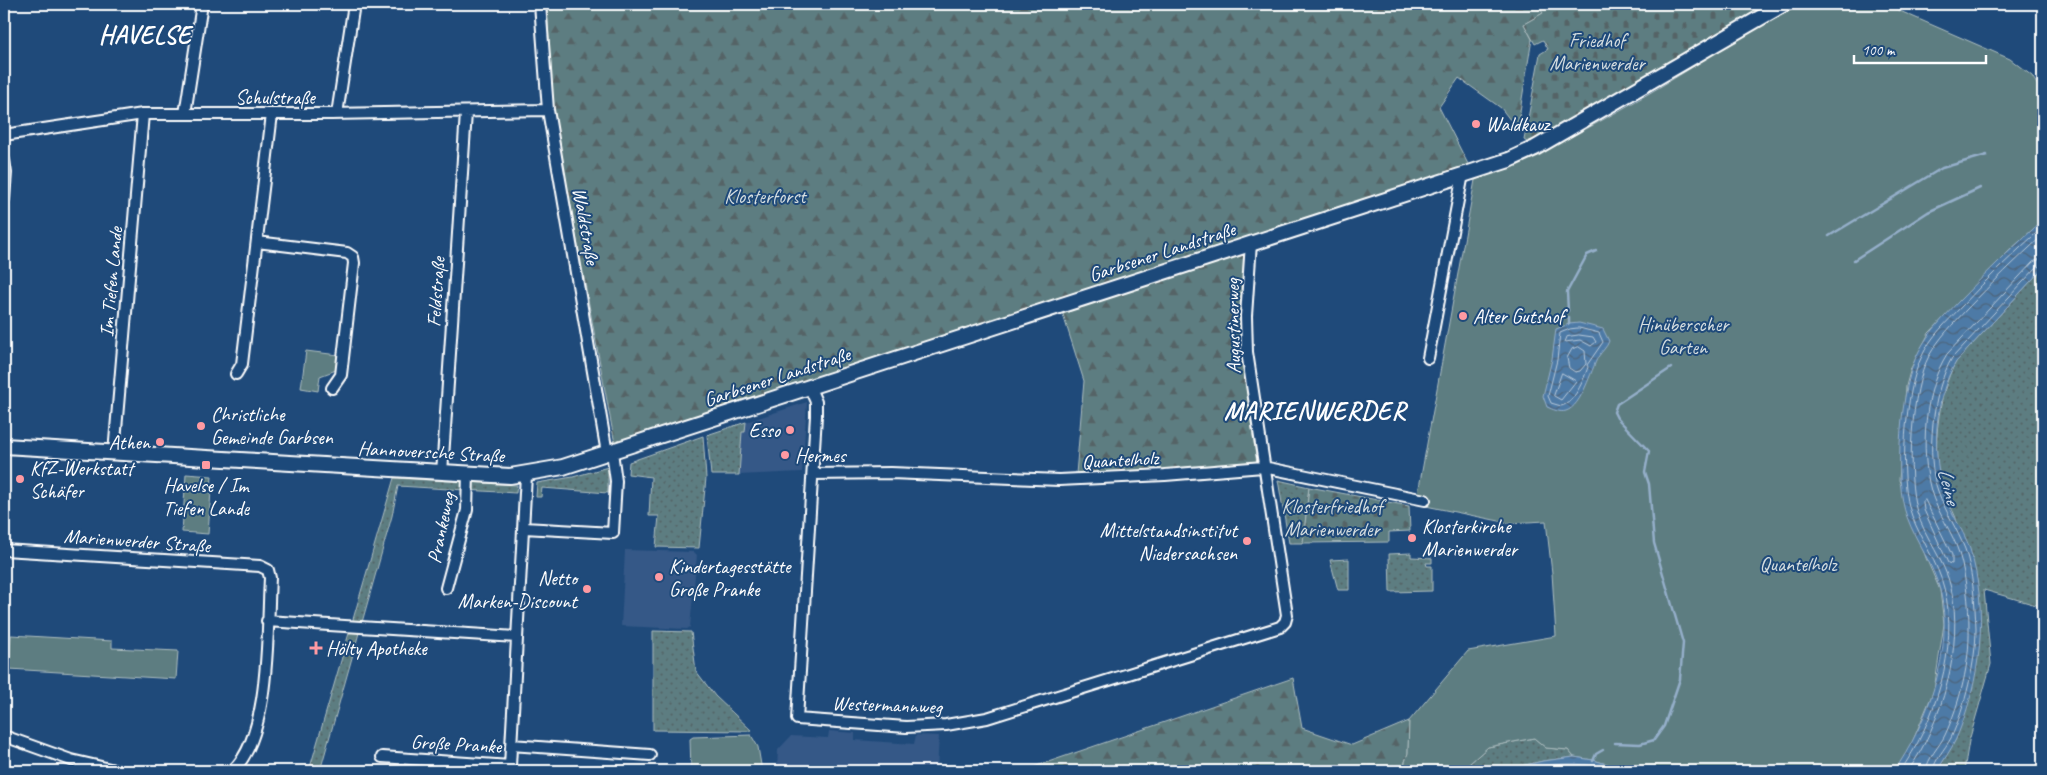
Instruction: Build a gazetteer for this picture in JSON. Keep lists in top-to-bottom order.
{
  "streets": {
    "street": [
      "Schulstraße",
      "Waldstraße",
      "Garbsener Landstraße",
      "Im Tiefen Lande",
      "Feldstraße",
      "Augustinerweg",
      "Hannoversche Straße",
      "Quantelholz",
      "Prankeweg",
      "Marienwerder Straße",
      "Westermannweg",
      "Große Pranke"
    ]
  },
  "crossings": [
    ["Schulstraße", "Waldstraße"],
    ["Schulstraße", "Im Tiefen Lande"],
    ["Schulstraße", "Feldstraße"],
    ["Waldstraße", "Garbsener Landstraße"],
    ["Garbsener Landstraße", "Augustinerweg"],
    ["Garbsener Landstraße", "Hannoversche Straße"],
    ["Garbsener Landstraße", "Westermannweg"],
    ["Garbsener Landstraße", "Große Pranke"],
    ["Im Tiefen Lande", "Hannoversche Straße"],
    ["Feldstraße", "Hannoversche Straße"],
    ["Augustinerweg", "Quantelholz"],
    ["Augustinerweg", "Westermannweg"],
    ["Hannoversche Straße", "Prankeweg"],
    ["Hannoversche Straße", "Große Pranke"],
    ["Quantelholz", "Westermannweg"]
  ],
  "districts": ["HAVELSE", "MARIENWERDER"],
  "water": ["Leine"],
  "parks": [
    "Friedhof Marienwerder",
    "Klosterforst",
    "Hinüberscher Garten",
    "Klosterfriedhof Marienwerder",
    "Quantelholz"
  ],
  "places": {
    "other": [
      "Waldkauz",
      "Alter Gutshof",
      "Christliche Gemeinde Garbsen",
      "Esso",
      "Athen",
      "Hermes",
      "KfZ-Werkstatt Schäfer",
      "Klosterkirche Marienwerder",
      "Mittelstandsinstitut Niedersachsen",
      "Kindertagesstätte Große Pranke",
      "Netto Marken-Discount"
    ],
    "transit": ["Havelse / Im Tiefen Lande"],
    "health": ["Hölty Apotheke"]
  },
  "scale_bar": "100 m"
}
